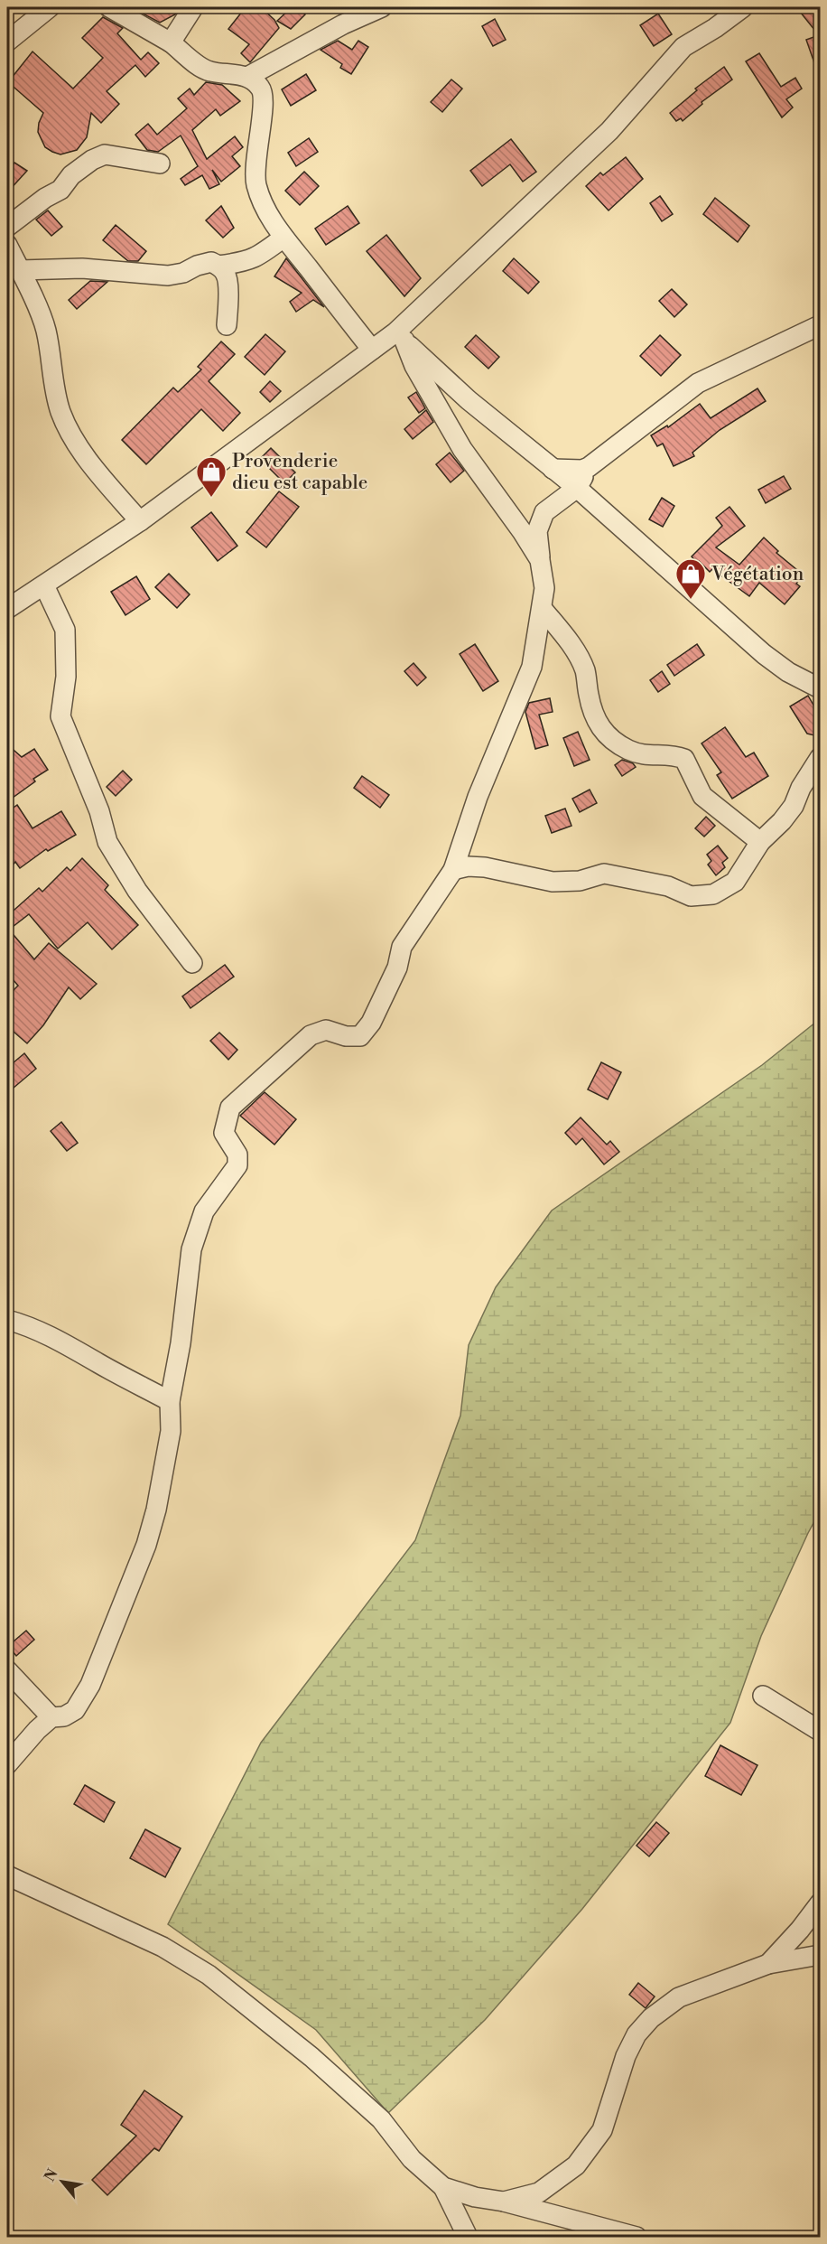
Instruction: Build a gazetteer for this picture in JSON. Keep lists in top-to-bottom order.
{
  "places": {
    "shop": ["Provenderie dieu est capable", "Végétation"]
  },
  "north": "top left"
}
